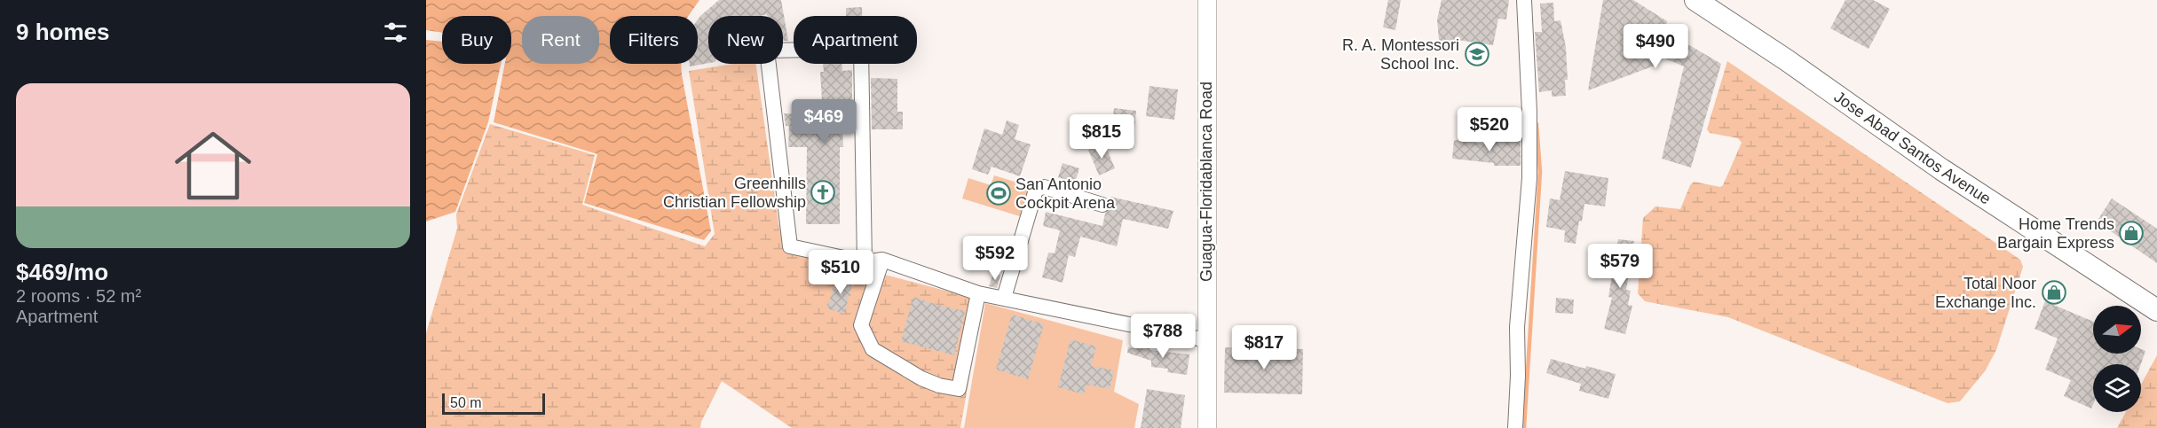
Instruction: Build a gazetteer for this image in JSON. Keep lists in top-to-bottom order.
{
  "streets": {
    "highway": ["Jose Abad Santos Avenue"],
    "main road": ["Guagua-Floridablanca Road"]
  },
  "places": {
    "school or university": ["R. A. Montessori School Inc."],
    "church": ["Greenhills Christian Fellowship"],
    "sports": ["San Antonio Cockpit Arena"],
    "shop": ["Home Trends Bargain Express", "Total Noor Exchange Inc."]
  },
  "scale_bar": "50 m",
  "north": "right",
  "page": {
    "heading": "9 homes",
    "chip": [
      "Buy",
      "Rent",
      "Filters",
      "New",
      "Apartment"
    ],
    "price": [
      "$490",
      "$469",
      "$520",
      "$815",
      "$592",
      "$579",
      "$510",
      "$788",
      "$817"
    ],
    "list": [
      {
        "name": "$469/mo",
        "note": "2 rooms · 52 m² · Apartment"
      }
    ],
    "scale": "50 m"
  }
}
